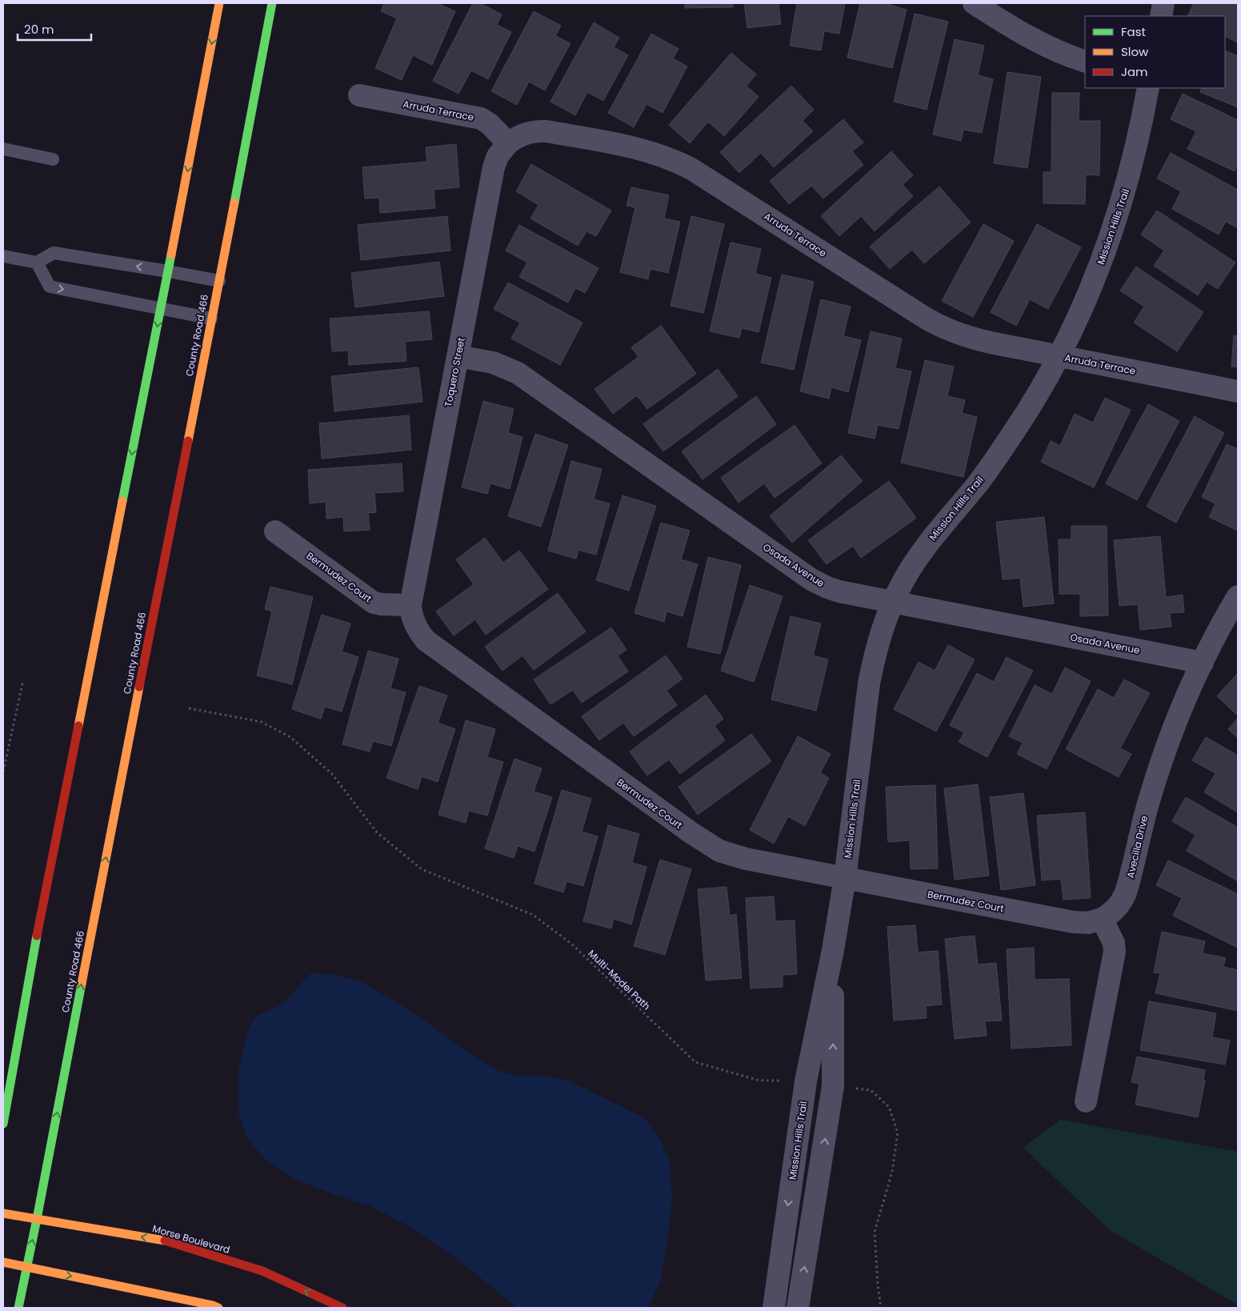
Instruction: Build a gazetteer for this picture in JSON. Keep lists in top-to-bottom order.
{
  "streets": {
    "main road": ["County Road 466", "Morse Boulevard"],
    "street": [
      "Arruda Terrace",
      "Mission Hills Trail",
      "Toquero Street",
      "Osada Avenue",
      "Bermudez Court",
      "Avecilla Drive"
    ],
    "path": ["Multi-Model Path"]
  },
  "crossings": [
    ["Arruda Terrace", "Mission Hills Trail"],
    ["Arruda Terrace", "Toquero Street"],
    ["Mission Hills Trail", "Osada Avenue"],
    ["Mission Hills Trail", "Bermudez Court"],
    ["Mission Hills Trail", "Multi-Model Path"],
    ["County Road 466", "Morse Boulevard"],
    ["Toquero Street", "Osada Avenue"],
    ["Toquero Street", "Bermudez Court"],
    ["Osada Avenue", "Avecilla Drive"],
    ["Bermudez Court", "Avecilla Drive"]
  ],
  "legend": ["Fast", "Slow", "Jam"],
  "scale_bar": "20 m"
}
